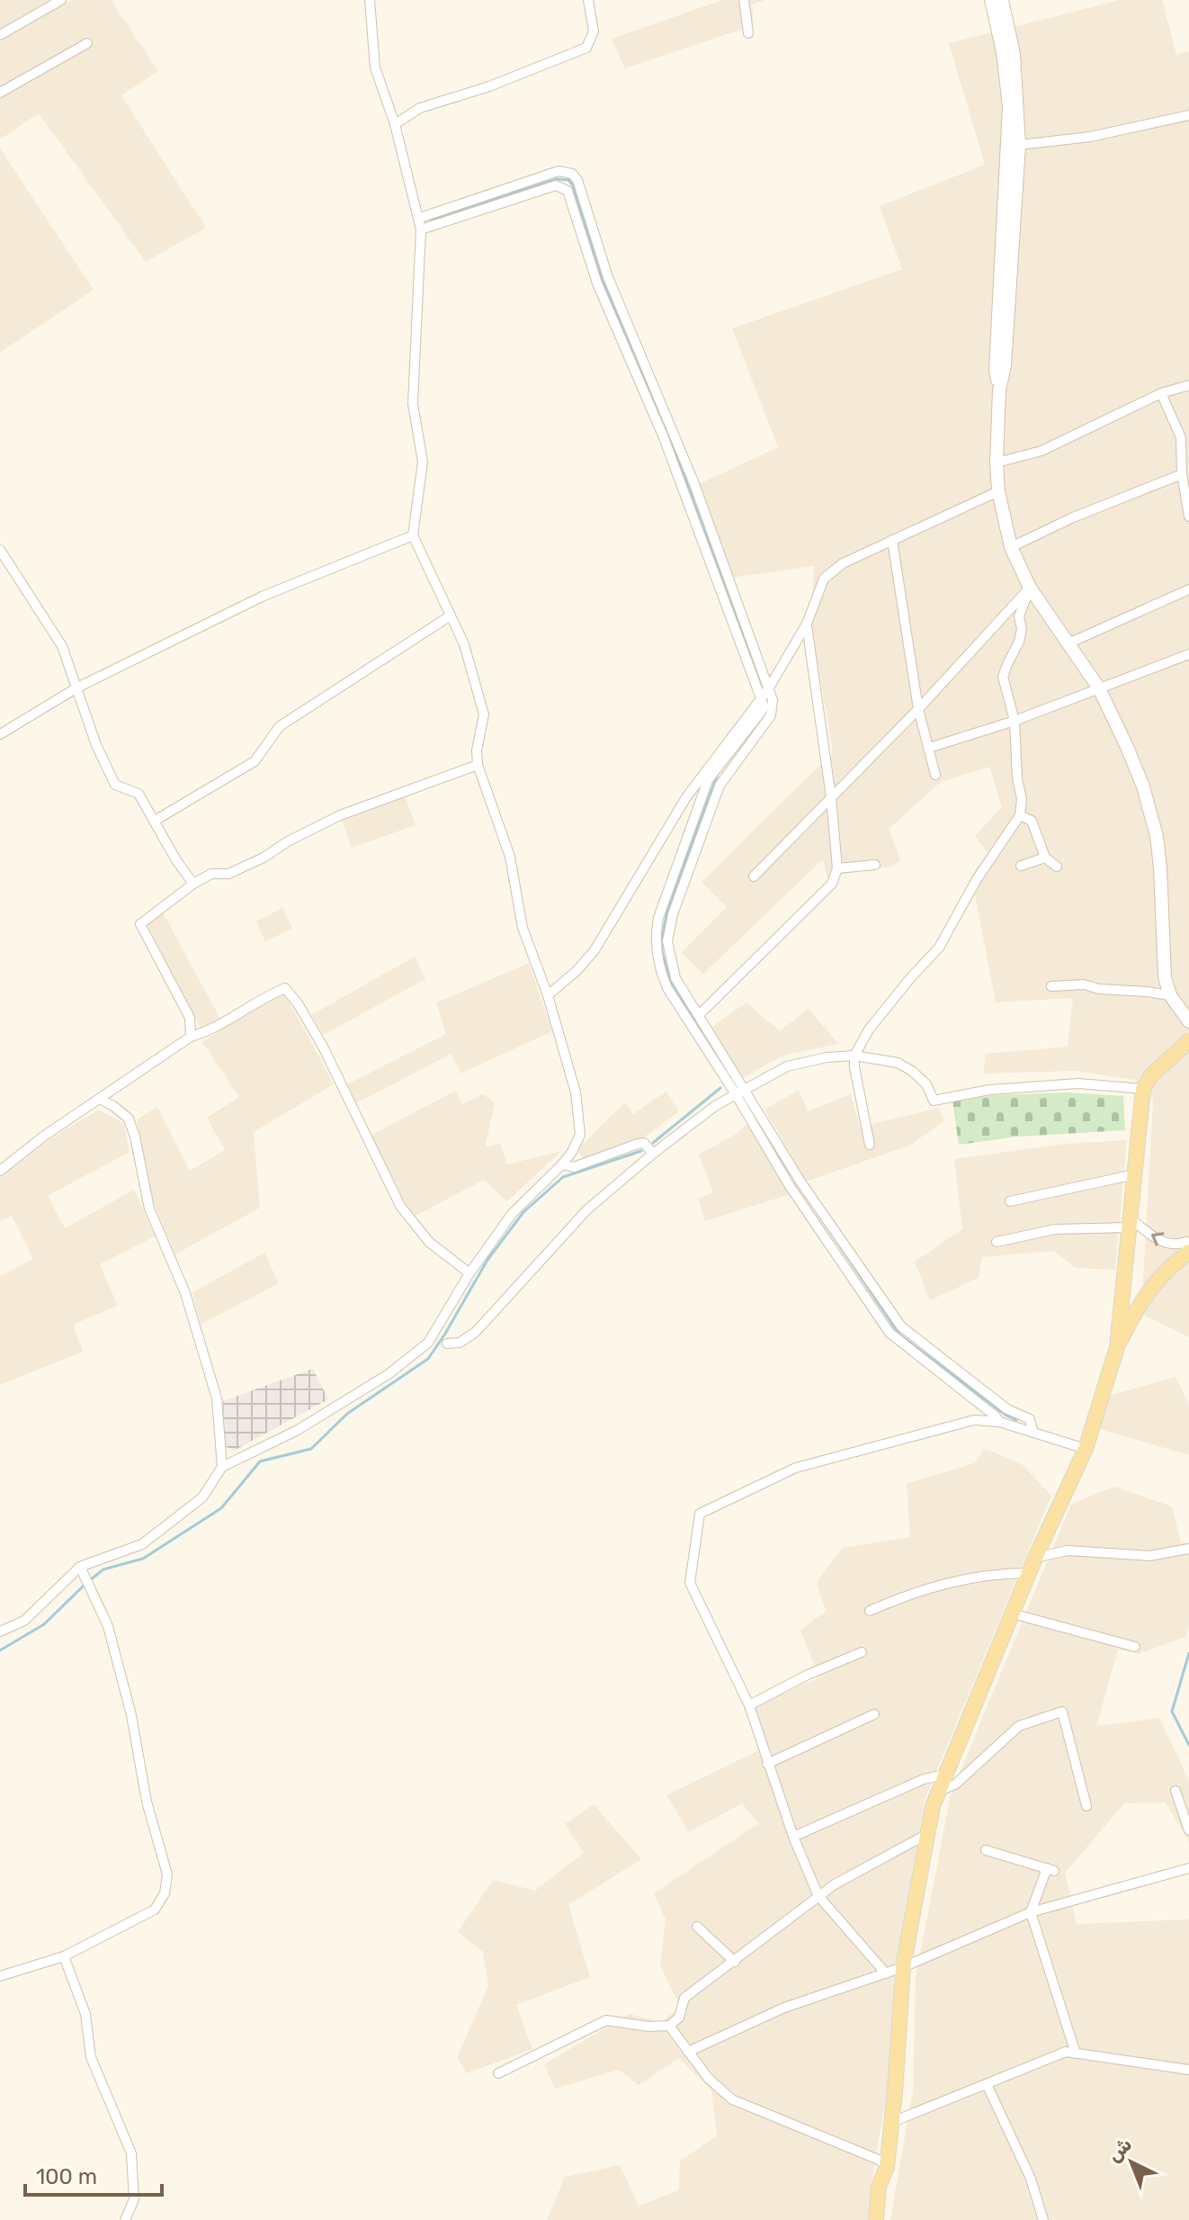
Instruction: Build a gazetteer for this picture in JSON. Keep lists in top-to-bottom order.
{
  "scale_bar": "100 m",
  "north": "top left"
}
